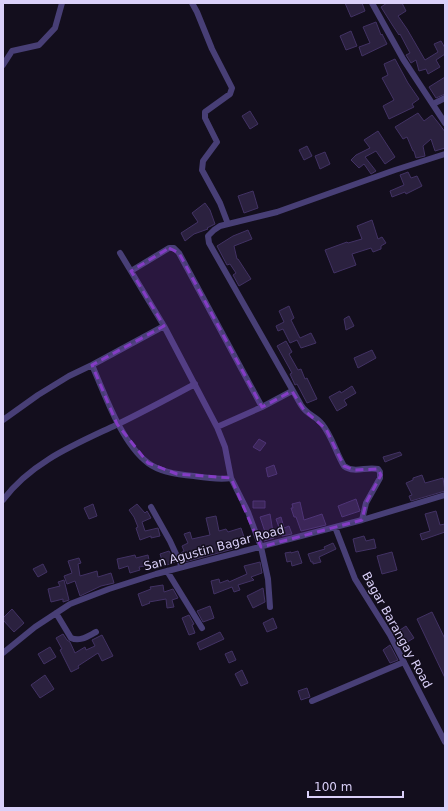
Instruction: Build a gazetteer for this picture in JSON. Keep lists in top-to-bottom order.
{
  "streets": {
    "street": ["San Agustin Bagar Road", "Bagar Barangay Road"]
  },
  "crossings": [
    ["San Agustin Bagar Road", "Bagar Barangay Road"]
  ],
  "scale_bar": "100 m"
}
